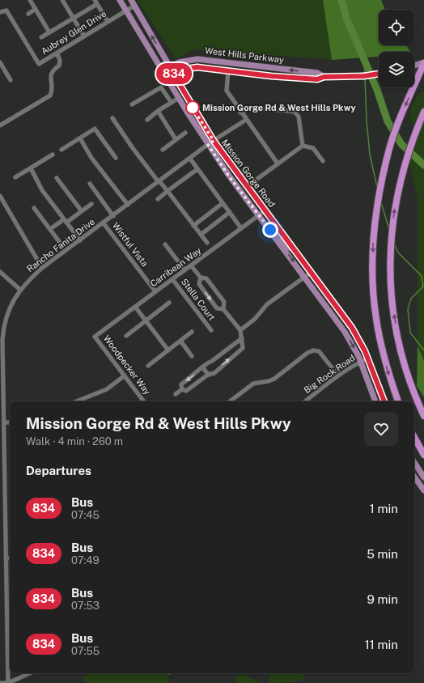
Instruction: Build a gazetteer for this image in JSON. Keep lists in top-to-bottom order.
{
  "streets": {
    "main road": ["West Hills Parkway", "Mission Gorge Road"],
    "street": [
      "Aubrey Glen Drive",
      "Wistful Vista",
      "Rancho Fanita Drive",
      "Carribean Way",
      "Stella Court",
      "Woodpecker Way",
      "Big Rock Road"
    ]
  },
  "crossings": [
    ["Aubrey Glen Drive", "Mission Gorge Road"],
    ["West Hills Parkway", "Mission Gorge Road"],
    ["Mission Gorge Road", "Rancho Fanita Drive"],
    ["Mission Gorge Road", "Carribean Way"],
    ["Mission Gorge Road", "Big Rock Road"],
    ["Wistful Vista", "Rancho Fanita Drive"],
    ["Wistful Vista", "Carribean Way"],
    ["Carribean Way", "Stella Court"],
    ["Carribean Way", "Woodpecker Way"]
  ],
  "places": ["Mission Gorge Rd & West Hills Pkwy"],
  "lines": ["bus line 834"],
  "page": {
    "on_map": "834",
    "heading": [
      ["Mission Gorge Rd & West Hills Pkwy", "Walk · 4 min · 260 m"],
      "Departures"
    ],
    "list": [
      {
        "mark": "834",
        "name": "Bus",
        "note": "07:45",
        "value": "1 min"
      },
      {
        "mark": "834",
        "name": "Bus",
        "note": "07:49",
        "value": "5 min"
      },
      {
        "mark": "834",
        "name": "Bus",
        "note": "07:53",
        "value": "9 min"
      },
      {
        "mark": "834",
        "name": "Bus",
        "note": "07:55",
        "value": "11 min"
      }
    ]
  }
}
